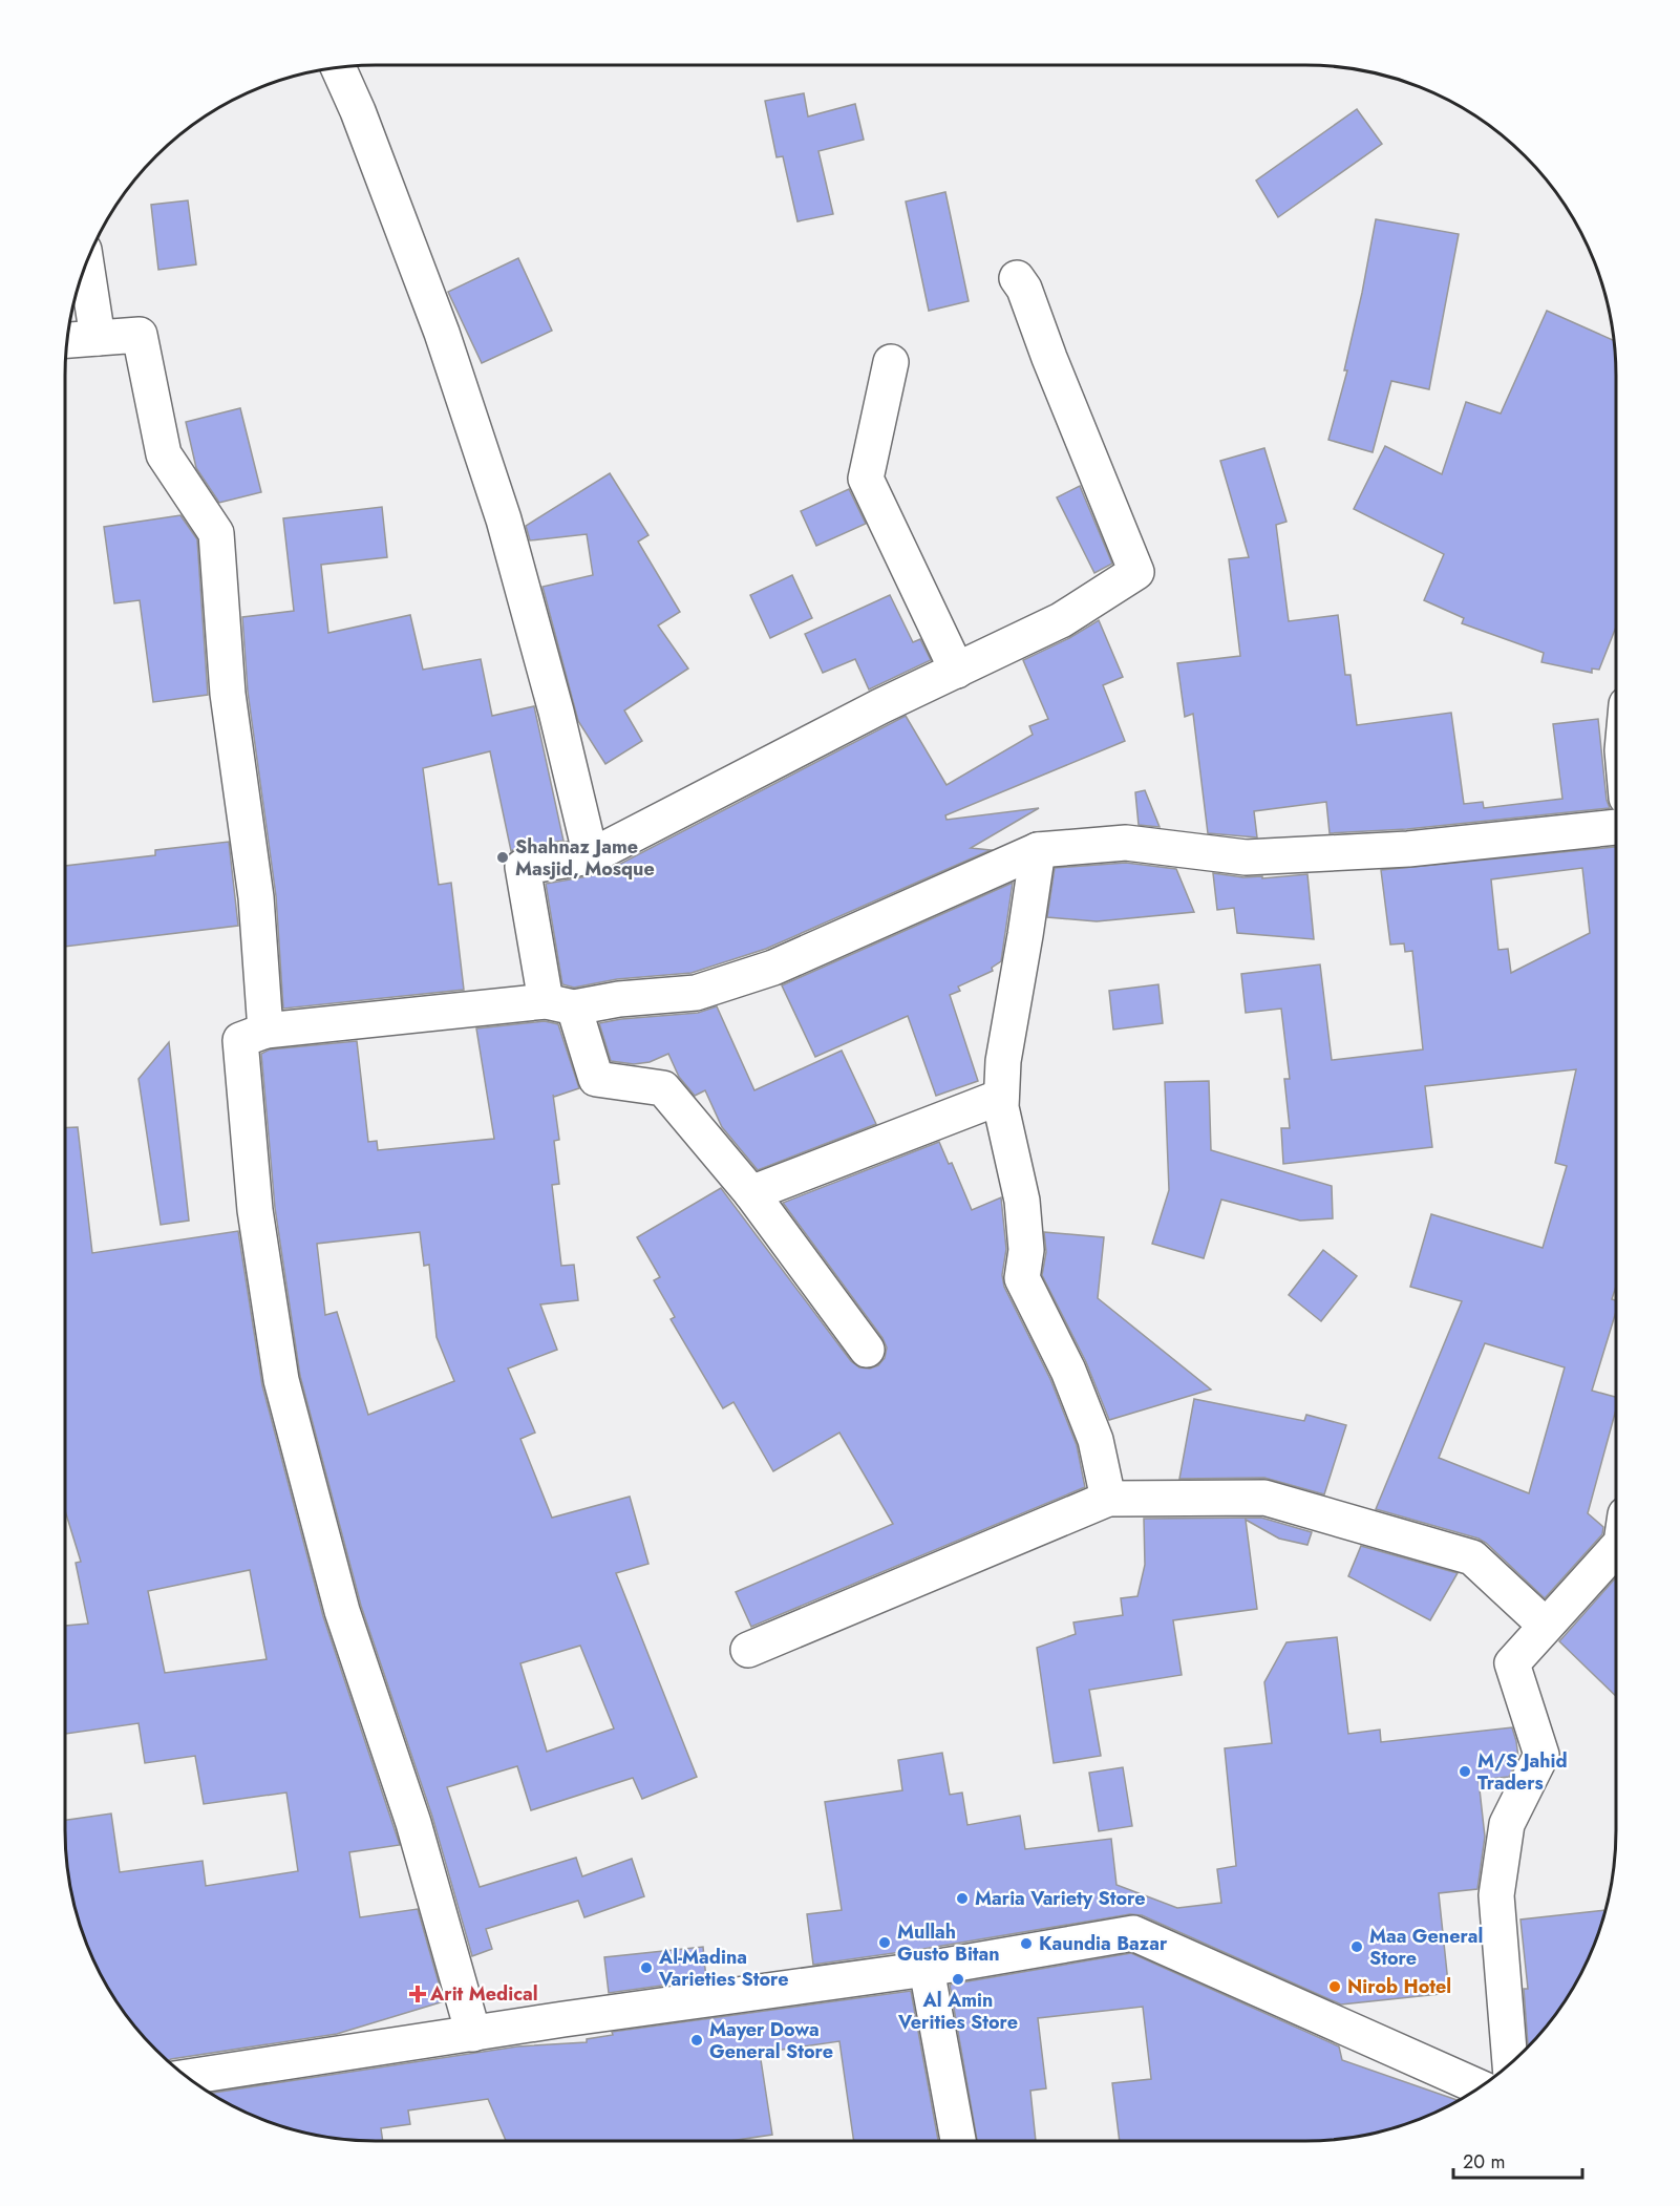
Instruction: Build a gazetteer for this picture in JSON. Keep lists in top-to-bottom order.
{
  "places": {
    "other": [
      "Shahnaz Jame Masjid, Mosque",
      "M/S Jahid Traders",
      "Maria Variety Store",
      "Mullah Gusto Bitan",
      "Kaundia Bazar",
      "Maa General Store",
      "Al-Madina Varieties Store",
      "Al Amin Verities Store",
      "Nirob Hotel",
      "Mayer Dowa General Store"
    ],
    "health": ["Arit Medical"]
  },
  "scale_bar": "20 m"
}
